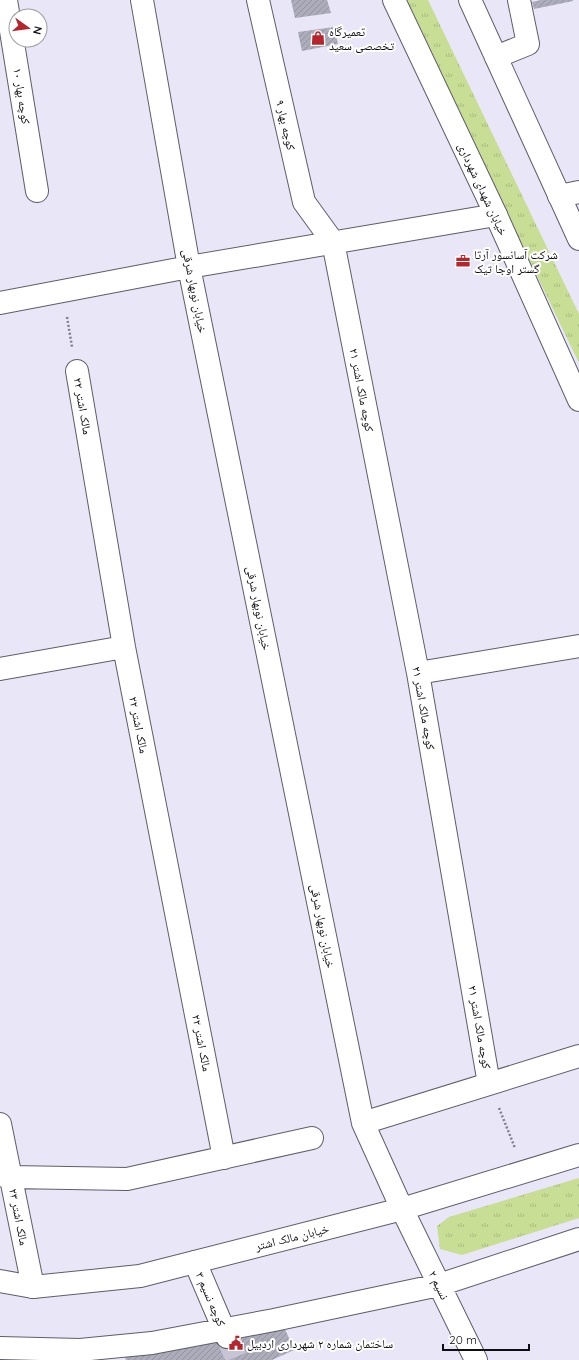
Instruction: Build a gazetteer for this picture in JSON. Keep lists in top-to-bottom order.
{
  "streets": {
    "street": [
      "کوچه بهار ۱۰",
      "کوچه بهار ۹",
      "خیابان شهدای شهرداری",
      "خیابان نوبهار شرقی",
      "کوچه مالک اشتر ۲۱",
      "مالک اشتر ۲۲",
      "مالک اشتر ۲۳",
      "خیابان مالک اشتر",
      "نسیم ۲",
      "کوچه نسیم ۳"
    ]
  },
  "crossings": [
    ["کوچه بهار ۹", "کوچه مالک اشتر ۲۱"],
    ["خیابان نوبهار شرقی", "خیابان مالک اشتر"],
    ["خیابان نوبهار شرقی", "نسیم ۲"],
    ["کوچه مالک اشتر ۲۱", "خیابان مالک اشتر"],
    ["مالک اشتر ۲۳", "خیابان مالک اشتر"],
    ["خیابان مالک اشتر", "نسیم ۲"],
    ["خیابان مالک اشتر", "کوچه نسیم ۳"]
  ],
  "places": {
    "shop": ["تعمیرگاه تخصصی سعید"],
    "office": ["شرکت آسانسور آرتا گستر اوجا تیک"],
    "public building": ["ساختمان شماره ۲ شهرداری اردبیل"]
  },
  "scale_bar": "20 m",
  "north": "right"
}
